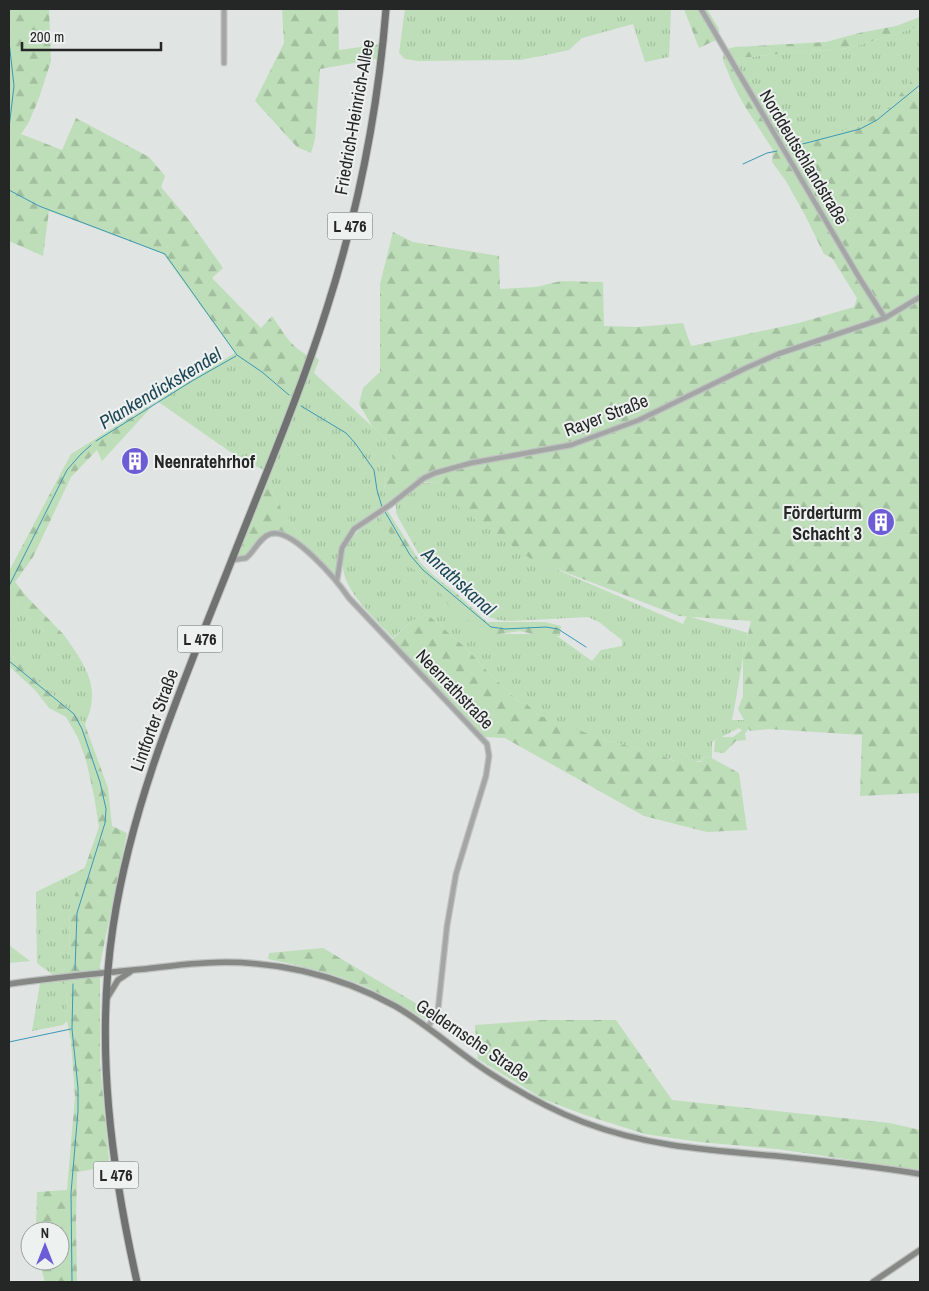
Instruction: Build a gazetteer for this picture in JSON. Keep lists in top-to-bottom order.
{
  "streets": {
    "main road": [
      "Friedrich-Heinrich-Allee",
      "L 476",
      "Lintforter Straße",
      "Geldernsche Straße"
    ],
    "street": ["Norddeutschlandstraße", "Rayer Straße", "Neenrathstraße"]
  },
  "crossings": [
    ["Friedrich-Heinrich-Allee", "Lintforter Straße"],
    ["Norddeutschlandstraße", "Rayer Straße"],
    ["Rayer Straße", "Neenrathstraße"],
    ["Neenrathstraße", "Lintforter Straße"],
    ["Neenrathstraße", "Geldernsche Straße"],
    ["Lintforter Straße", "Geldernsche Straße"]
  ],
  "water": ["Plankendickskendel", "Anrathskanal"],
  "places": {
    "building": ["Neenratehrhof", "Förderturm Schacht 3"]
  },
  "scale_bar": "200 m",
  "north": "top"
}
